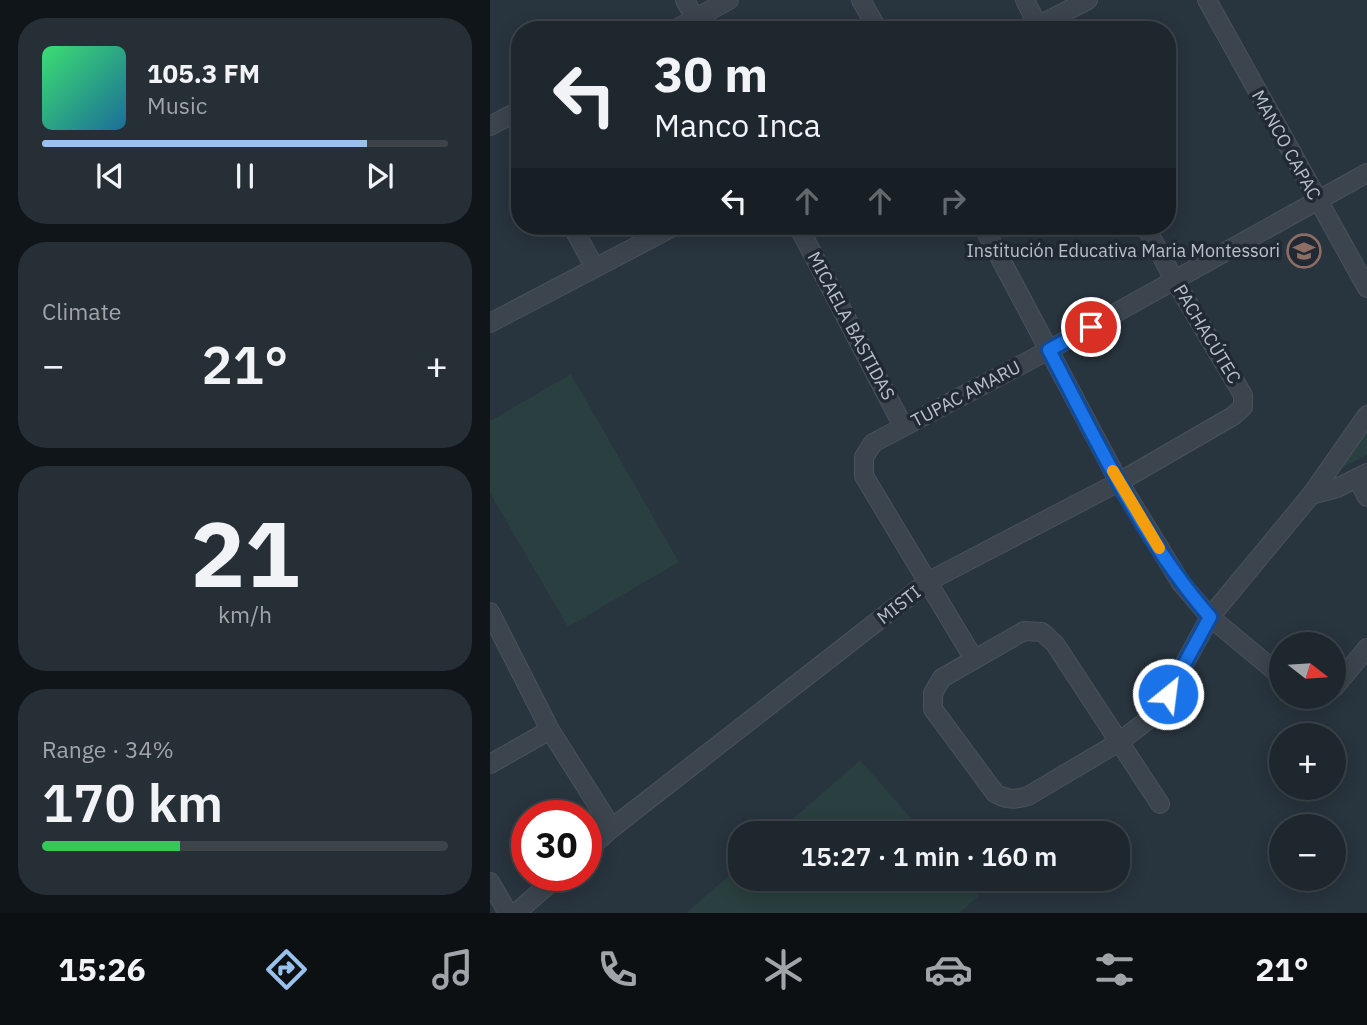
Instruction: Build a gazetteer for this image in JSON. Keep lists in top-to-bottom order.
{
  "streets": {
    "street": [
      "MANCO CAPAC",
      "MICAELA BASTIDAS",
      "PACHACÚTEC",
      "TUPAC AMARU",
      "MISTI"
    ]
  },
  "crossings": [
    ["MANCO CAPAC", "TUPAC AMARU"],
    ["MICAELA BASTIDAS", "TUPAC AMARU"],
    ["PACHACÚTEC", "TUPAC AMARU"],
    ["PACHACÚTEC", "MISTI"],
    ["TUPAC AMARU", "MISTI"]
  ],
  "places": {
    "school or university": ["Institución Educativa Maria Montessori"]
  },
  "north": "right",
  "page": {
    "turn": ["30 m", "Manco Inca"],
    "song": ["105.3 FM", "Music"],
    "tile": [
      "Climate",
      ["21", "km/h"],
      ["Range · 34%", "170 km"]
    ],
    "heat": ["−", "21°", "+"],
    "map_buttons": ["+", "−"],
    "limit": "30",
    "trip": "15:27 · 1 min · 160 m",
    "tabs": ["15:26", "21°"]
  }
}
